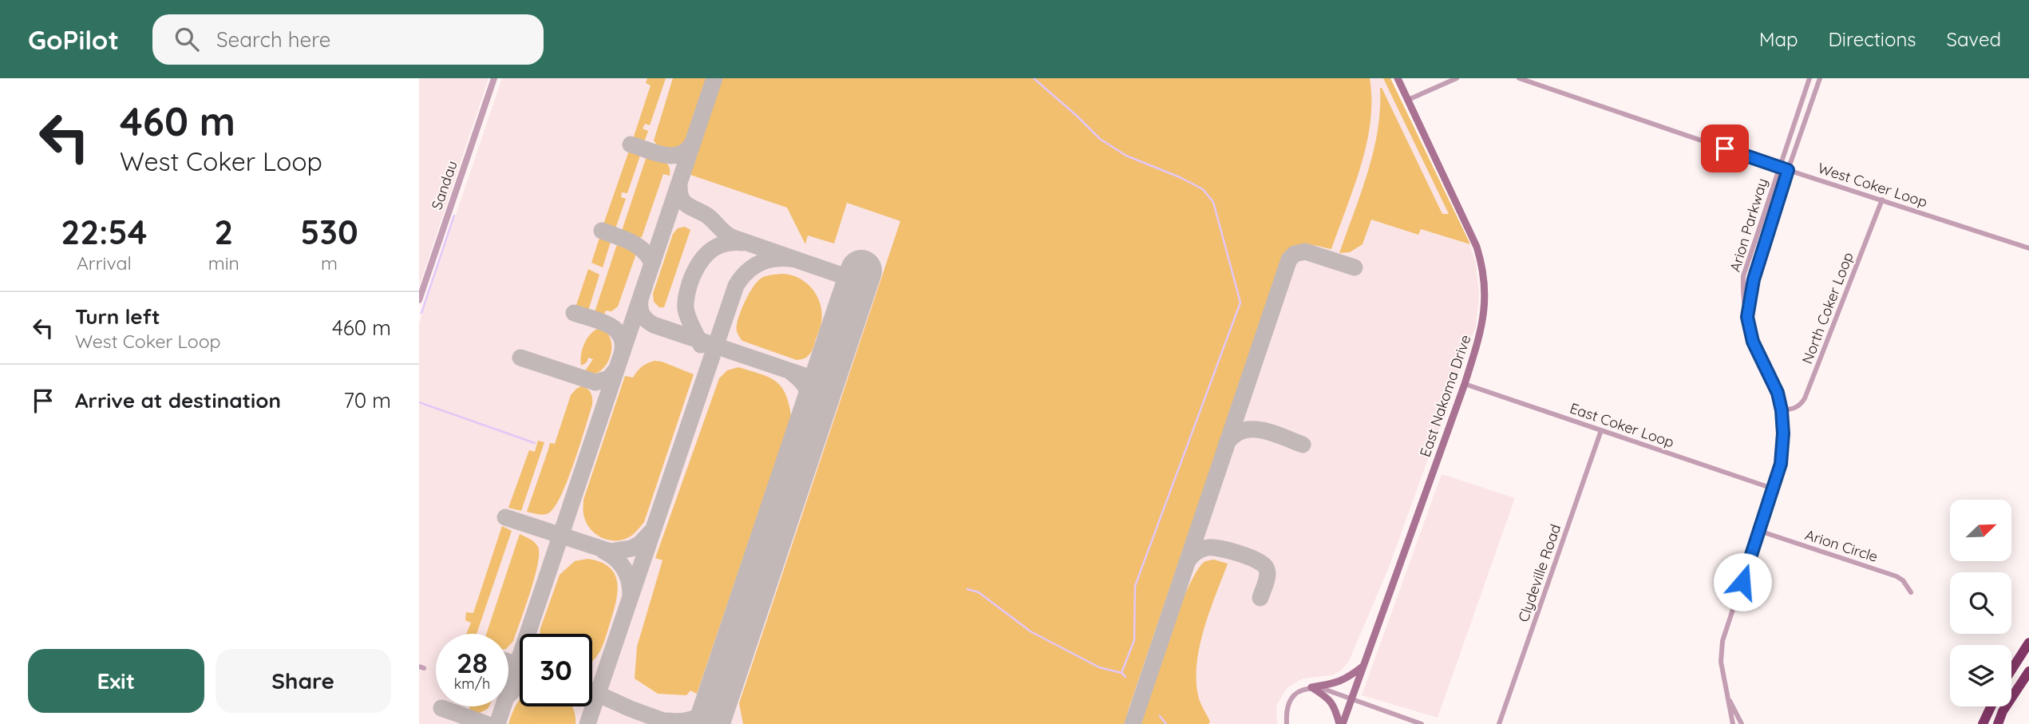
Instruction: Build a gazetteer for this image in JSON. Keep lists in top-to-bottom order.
{
  "streets": {
    "main road": ["East Nakoma Drive"],
    "street": [
      "Sandau",
      "West Coker Loop",
      "Arion Parkway",
      "North Coker Loop",
      "East Coker Loop",
      "Arion Circle",
      "Clydeville Road"
    ]
  },
  "crossings": [
    ["West Coker Loop", "Arion Parkway"],
    ["West Coker Loop", "North Coker Loop"],
    ["Arion Parkway", "North Coker Loop"],
    ["Arion Parkway", "East Coker Loop"],
    ["Arion Parkway", "Arion Circle"],
    ["East Nakoma Drive", "East Coker Loop"],
    ["East Coker Loop", "Clydeville Road"]
  ],
  "north": "top right",
  "page": {
    "header": "GoPilot",
    "search": "Search here",
    "nav": ["Map", "Directions", "Saved"],
    "turn": ["460 m", "West Coker Loop"],
    "eta": [
      "22:54",
      "Arrival",
      "2",
      "min",
      "530",
      "m"
    ],
    "list": [
      {
        "name": "Turn left",
        "note": "West Coker Loop",
        "value": "460 m"
      },
      {
        "name": "Arrive at destination",
        "value": "70 m"
      }
    ],
    "speed": "28 km/h",
    "limit": "30",
    "buttons": ["Exit", "Share"]
  }
}
